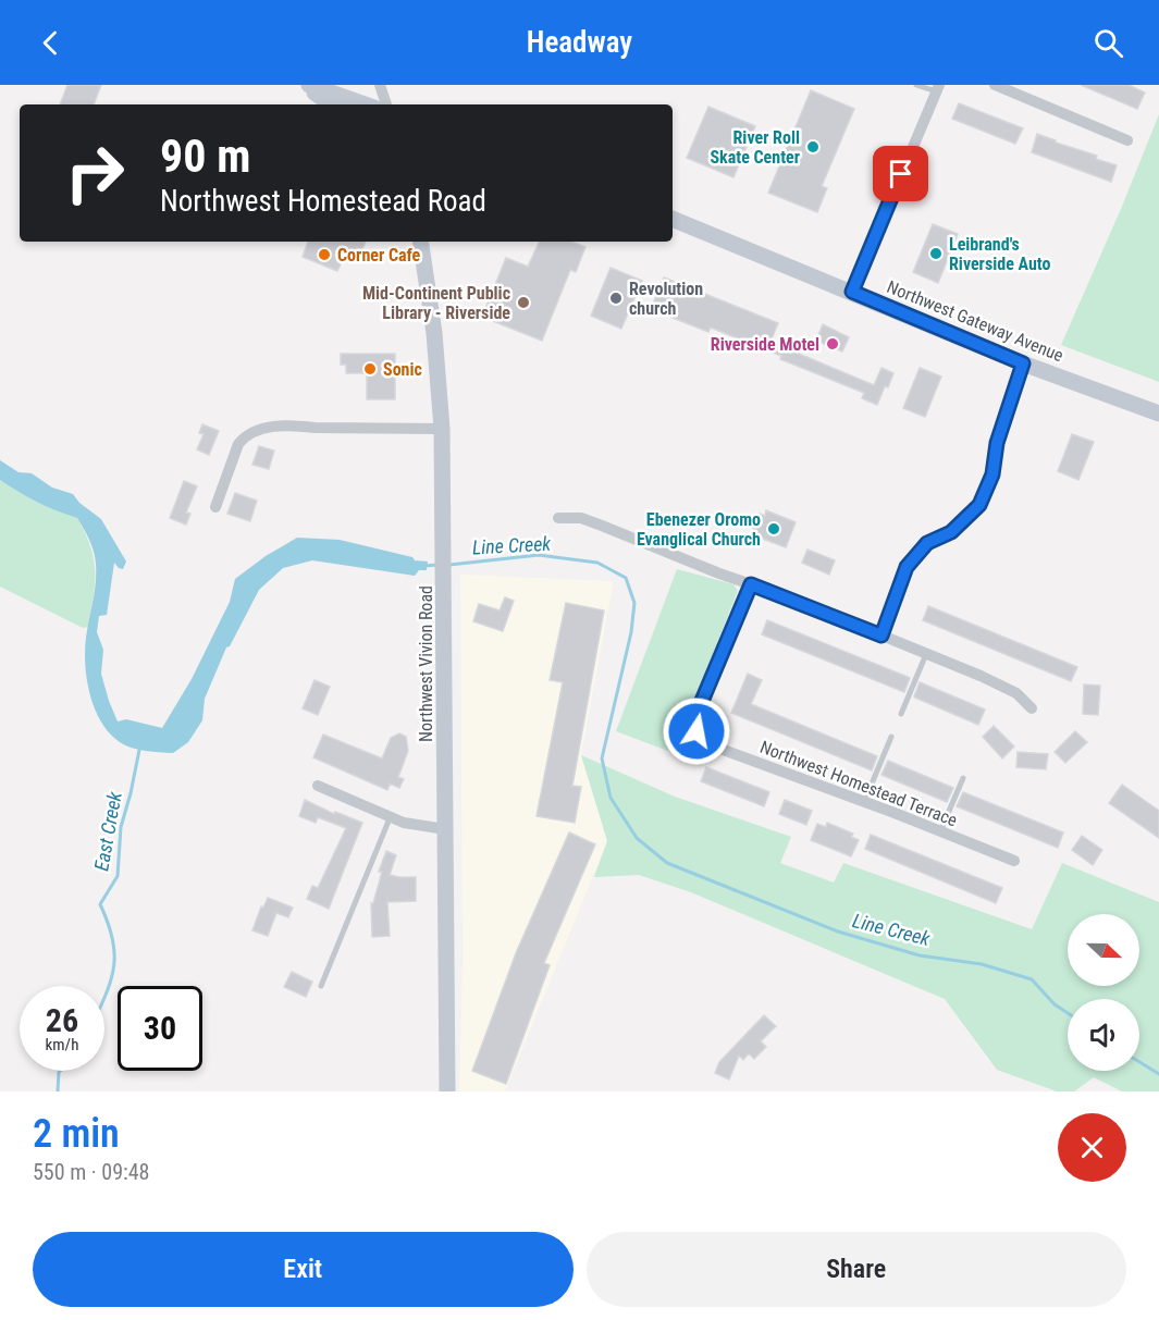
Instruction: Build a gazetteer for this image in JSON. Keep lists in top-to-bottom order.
{
  "streets": {
    "main road": ["Northwest Gateway Avenue", "Northwest Vivion Road"],
    "street": ["Northwest Homestead Terrace"]
  },
  "water": ["Line Creek", "East Creek"],
  "places": [
    "River Roll Skate Center",
    "Leibrand's Riverside Auto",
    "Corner Cafe",
    "Revolution church",
    "Mid-Continent Public Library - Riverside",
    "Riverside Motel",
    "Sonic",
    "Ebenezer Oromo Evanglical Church"
  ],
  "north": "right",
  "page": {
    "header": "Headway",
    "turn": ["90 m", "Northwest Homestead Road"],
    "speed": "26 km/h",
    "limit": "30",
    "heading": ["2 min", "550 m · 09:48"],
    "buttons": ["Exit", "Share"]
  }
}
